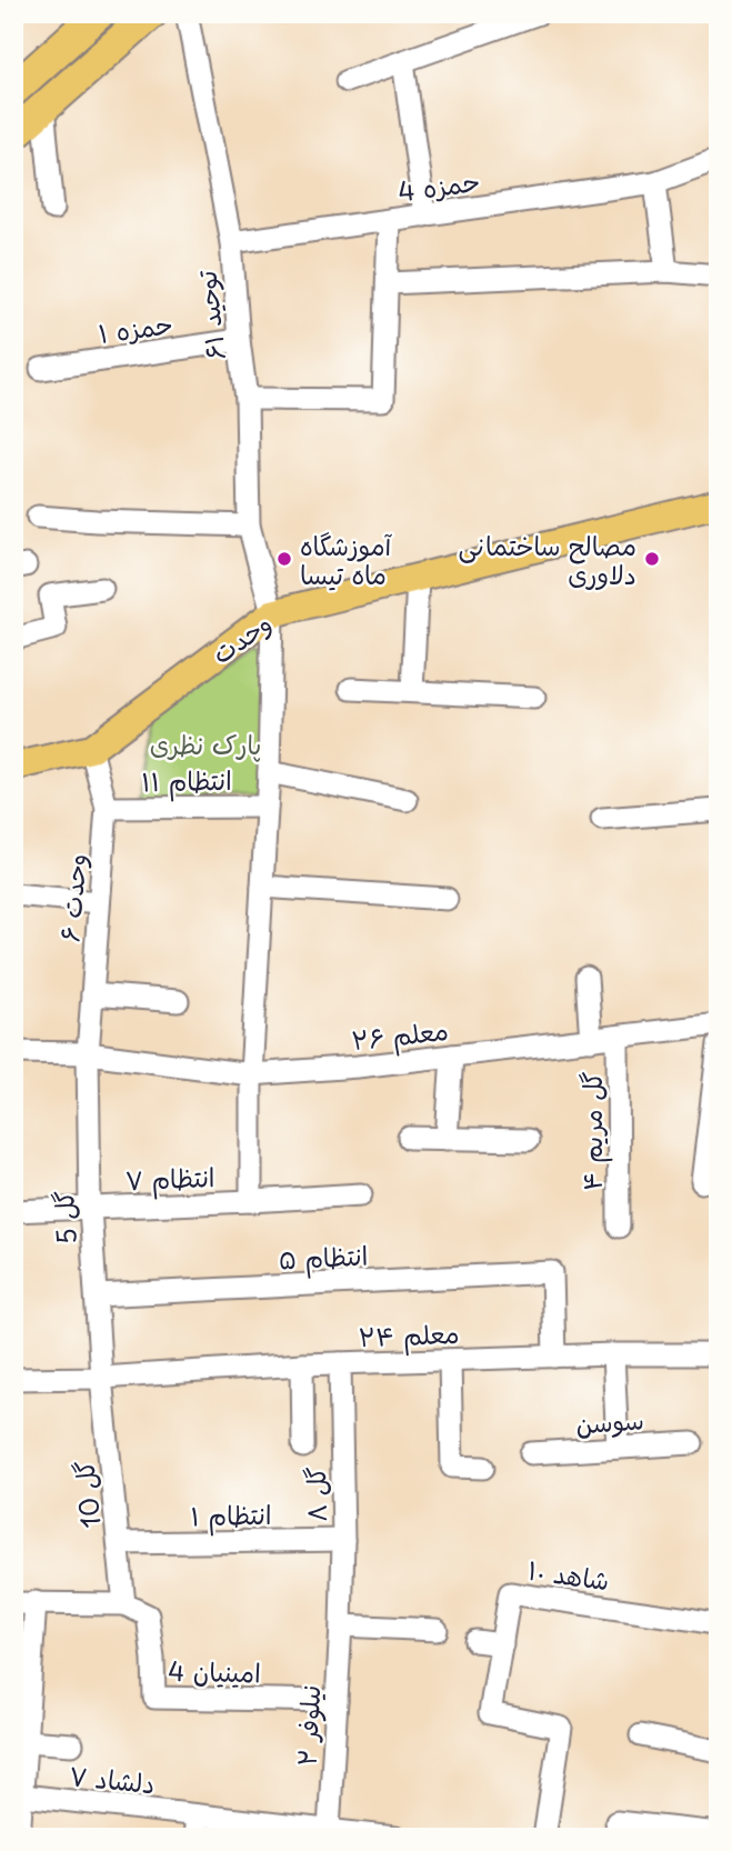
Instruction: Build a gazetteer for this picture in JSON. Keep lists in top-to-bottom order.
{
  "streets": {
    "main road": ["وحدت"],
    "street": [
      "حمزه 4",
      "توحید ۶۱",
      "حمزه ۱",
      "انتظام ۱۱",
      "وحدت ۶",
      "معلم ۲۶",
      "گل مریم ۴",
      "انتظام ۷",
      "گل 5",
      "انتظام ۵",
      "معلم ۲۴",
      "سوسن",
      "گل 10",
      "گل ۸",
      "انتظام ۱",
      "شاهد ۱۰",
      "امینیان 4",
      "نیلوفر ۲",
      "دلشاد ۷"
    ]
  },
  "crossings": [
    ["حمزه 4", "توحید ۶۱"],
    ["توحید ۶۱", "حمزه ۱"],
    ["توحید ۶۱", "وحدت"],
    ["توحید ۶۱", "انتظام ۱۱"],
    ["توحید ۶۱", "معلم ۲۶"],
    ["توحید ۶۱", "انتظام ۷"],
    ["وحدت", "وحدت ۶"],
    ["انتظام ۱۱", "وحدت ۶"],
    ["وحدت ۶", "معلم ۲۶"],
    ["وحدت ۶", "گل 5"],
    ["معلم ۲۶", "گل مریم ۴"],
    ["معلم ۲۶", "گل 5"],
    ["انتظام ۷", "گل 5"],
    ["گل 5", "انتظام ۵"],
    ["گل 5", "معلم ۲۴"],
    ["گل 5", "گل 10"],
    ["انتظام ۵", "معلم ۲۴"],
    ["معلم ۲۴", "گل 10"],
    ["معلم ۲۴", "گل ۸"],
    ["گل 10", "انتظام ۱"],
    ["گل 10", "امینیان 4"],
    ["گل ۸", "انتظام ۱"],
    ["گل ۸", "نیلوفر ۲"],
    ["امینیان 4", "نیلوفر ۲"],
    ["نیلوفر ۲", "دلشاد ۷"]
  ],
  "parks": ["پارک نظری"],
  "places": ["آموزشگاه ماه تیسا", "مصالح ساختمانی دلاوری"]
}
